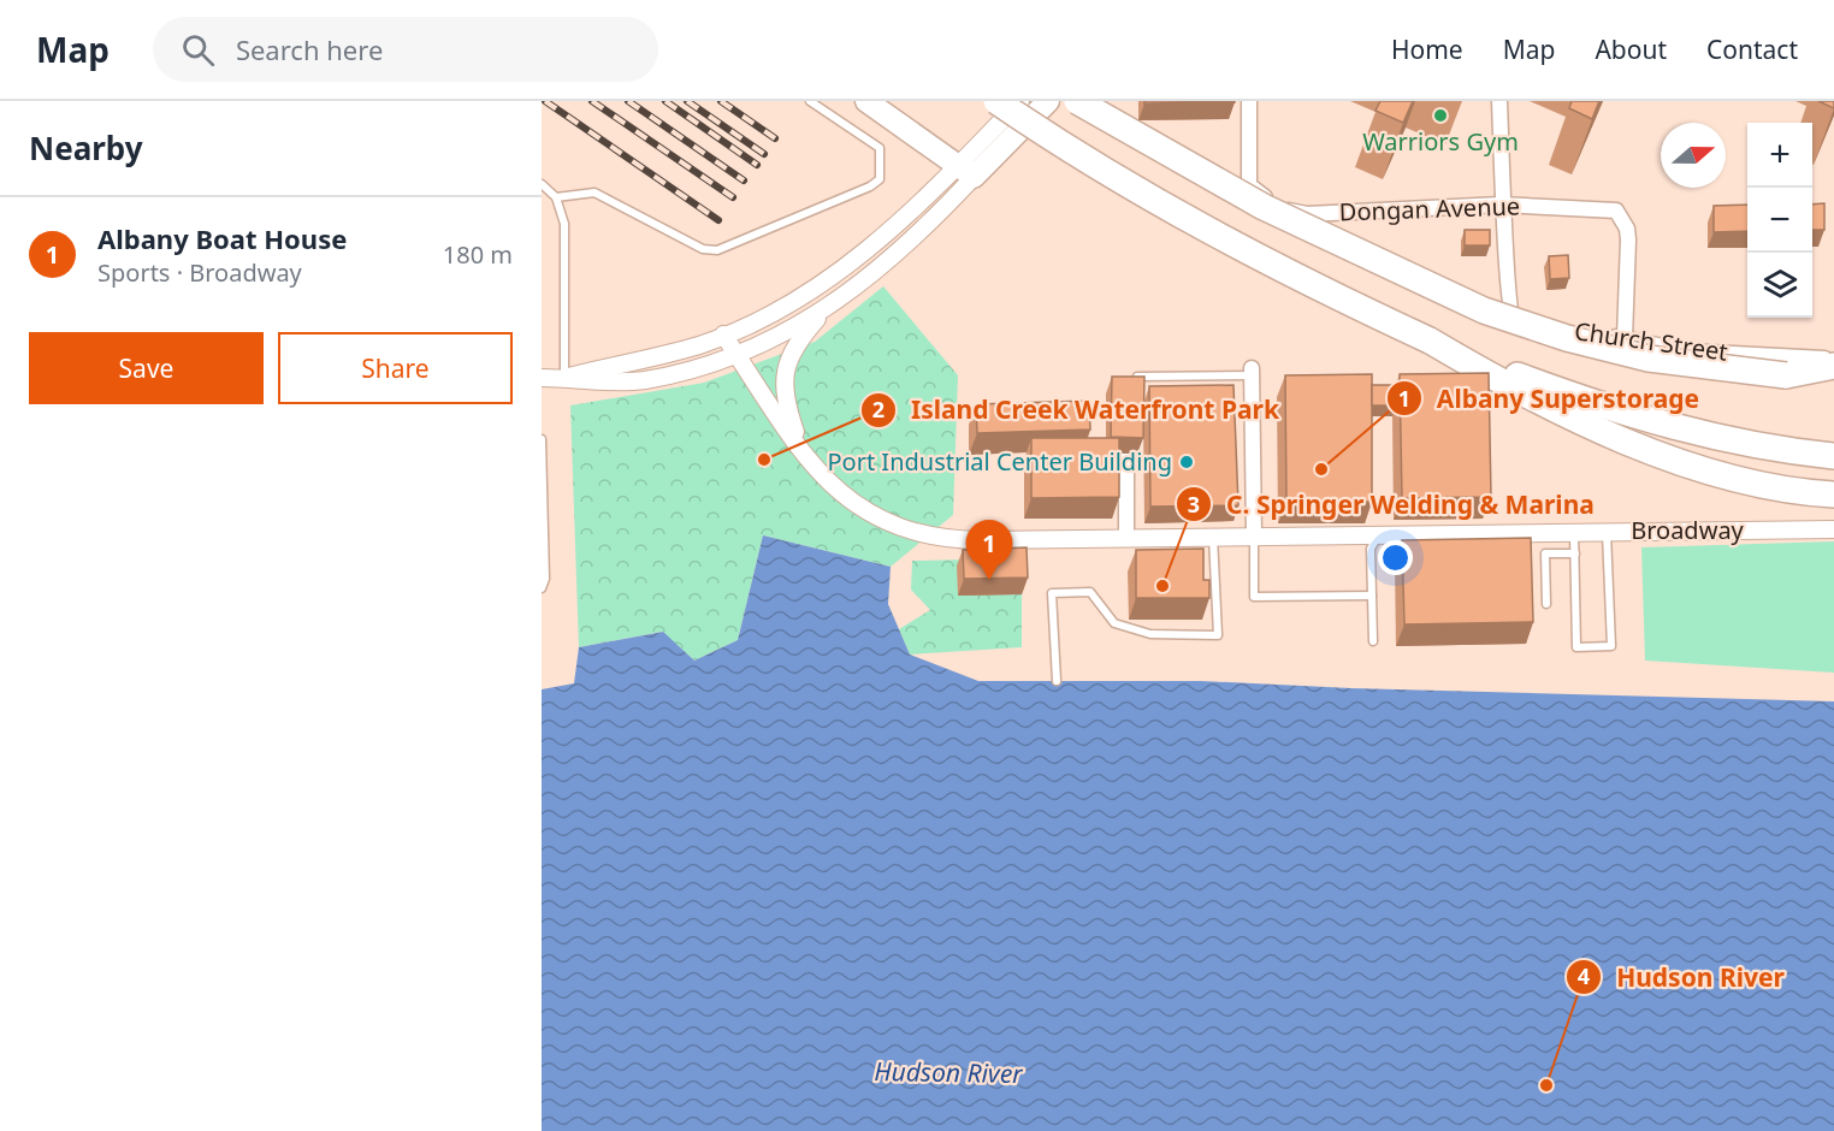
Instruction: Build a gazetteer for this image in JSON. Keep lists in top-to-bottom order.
{
  "streets": {
    "street": ["Dongan Avenue", "Church Street", "Broadway"]
  },
  "crossings": [
    ["Dongan Avenue", "Church Street"]
  ],
  "water": ["Hudson River"],
  "places": [
    "Warriors Gym",
    "Island Creek Waterfront Park",
    "Port Industrial Center Building",
    "Albany Superstorage",
    "C. Springer Welding & Marina",
    "Hudson River"
  ],
  "north": "right",
  "page": {
    "header": "Map",
    "search": "Search here",
    "nav": [
      "Home",
      "Map",
      "About",
      "Contact"
    ],
    "heading": "Nearby",
    "map_buttons": ["+", "−"],
    "list": [
      {
        "mark": "1",
        "name": "Albany Boat House",
        "note": "Sports · Broadway",
        "value": "180 m"
      }
    ],
    "buttons": ["Save", "Share"],
    "pins": "1"
  }
}
